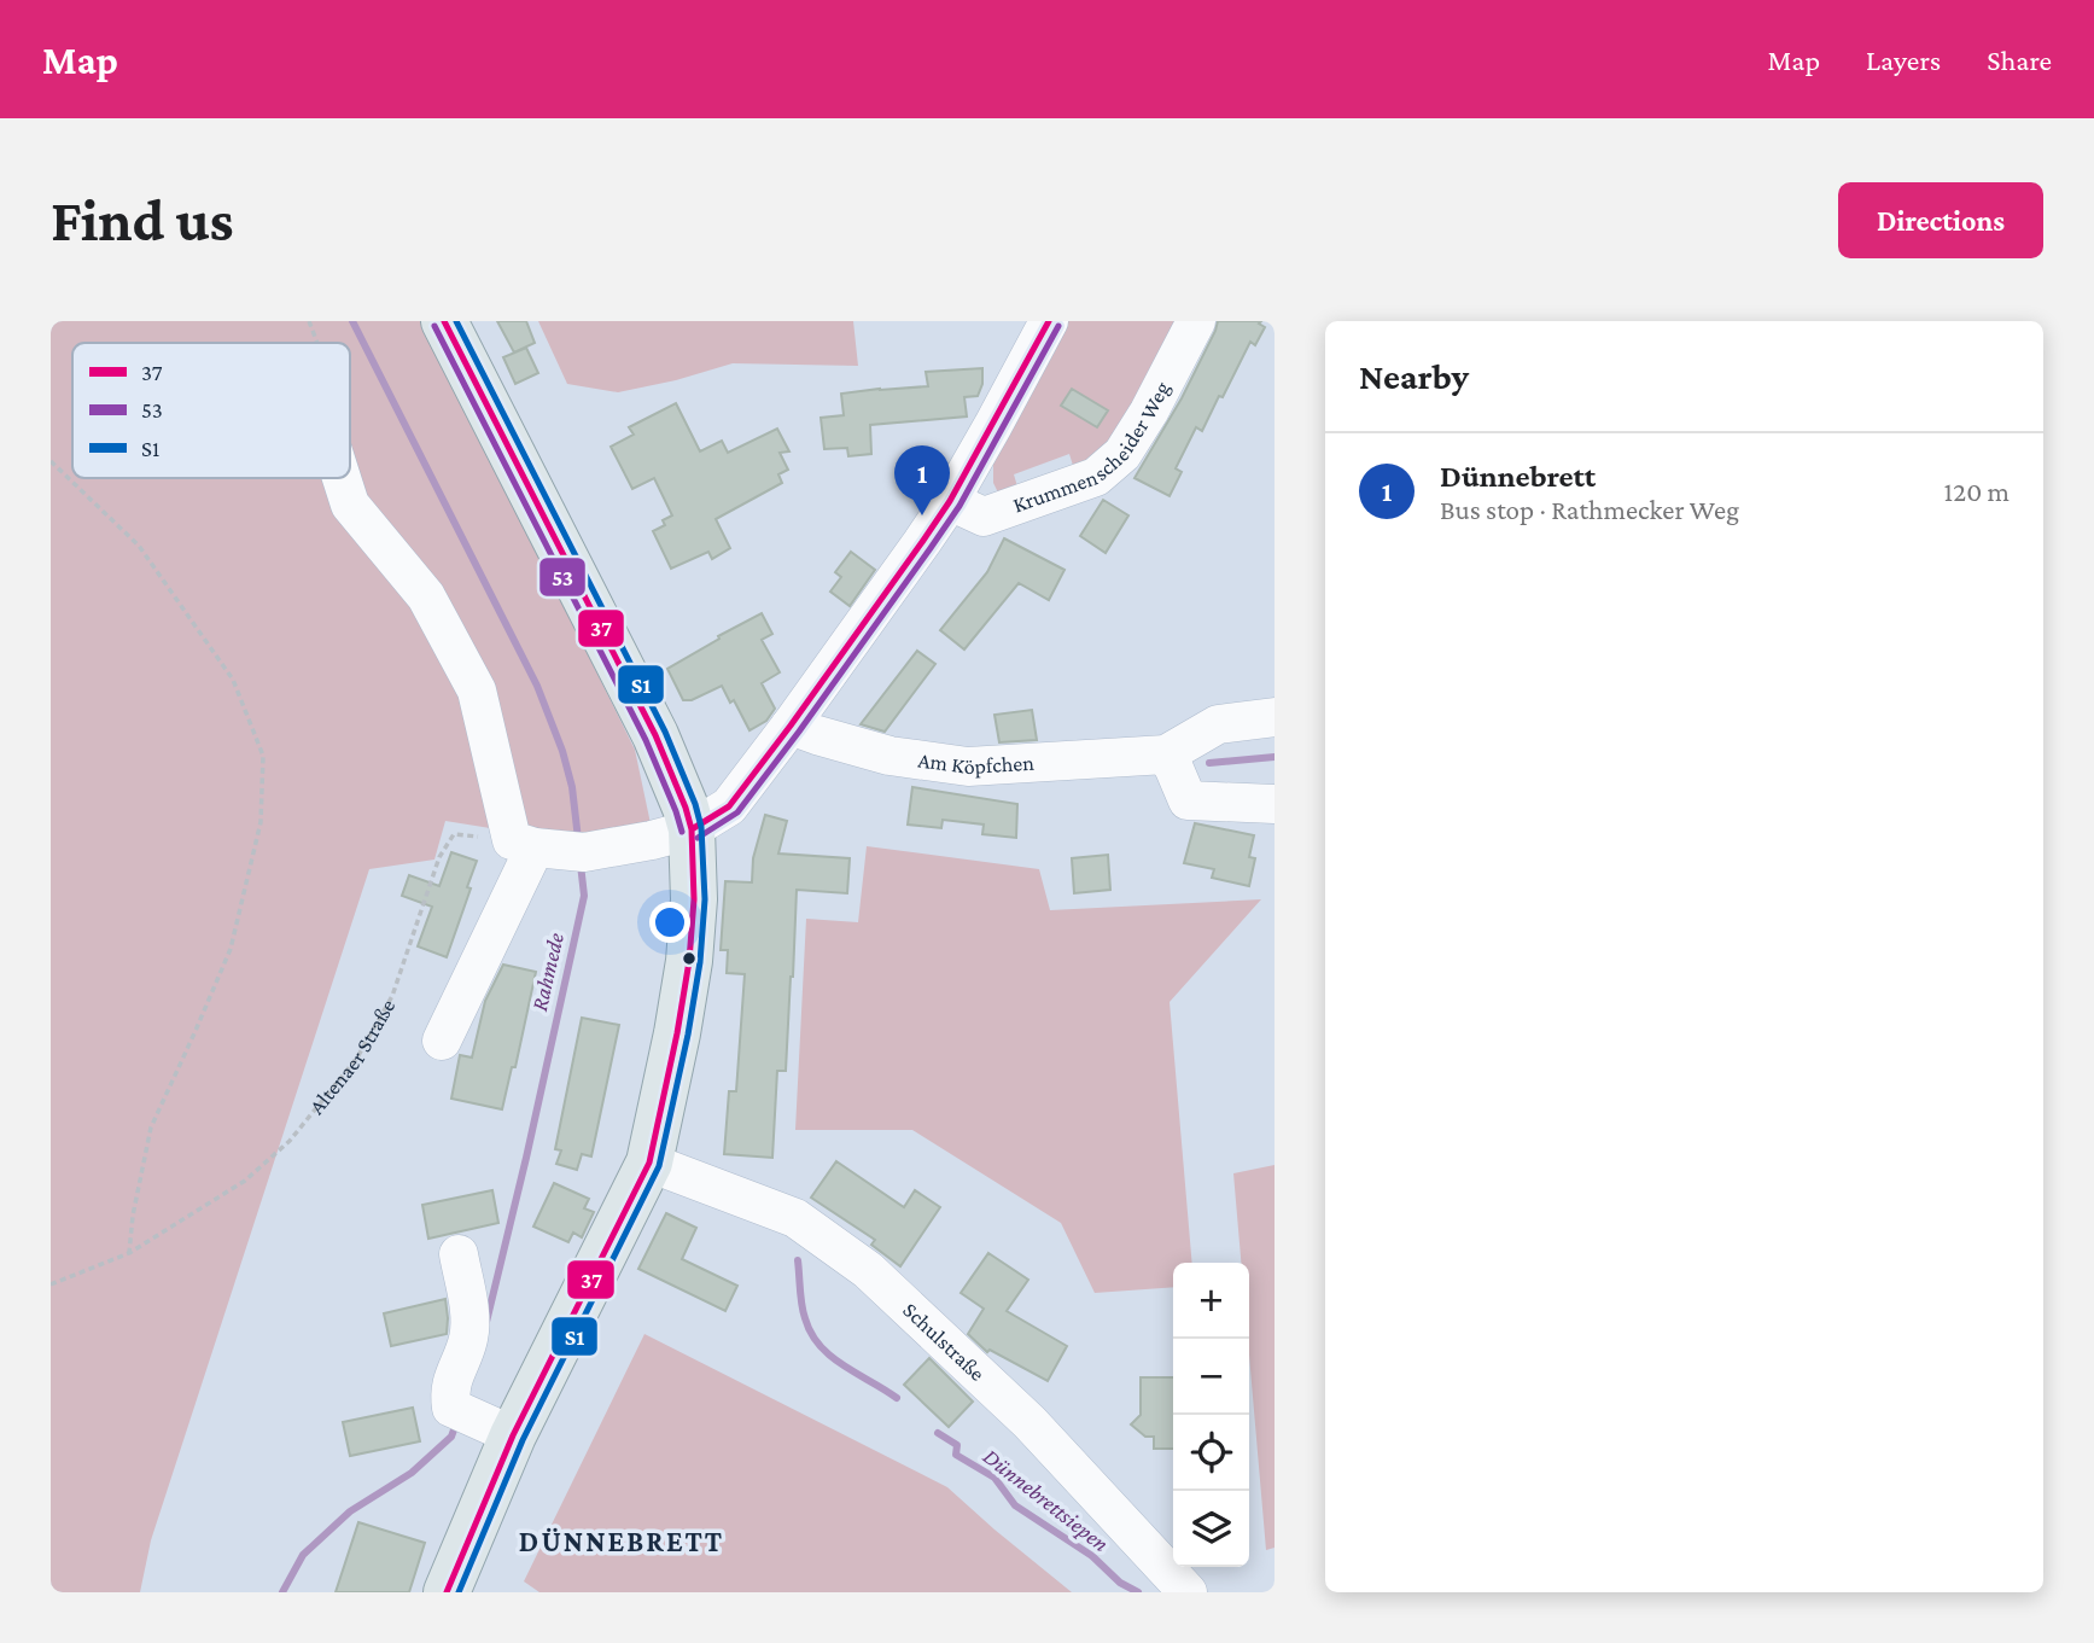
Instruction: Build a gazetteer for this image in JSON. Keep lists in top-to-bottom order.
{
  "streets": {
    "street": ["Krummenscheider Weg", "Am Köpfchen", "Schulstraße"],
    "path": ["Altenaer Straße"]
  },
  "districts": ["DÜNNEBRETT"],
  "water": ["Rahmede", "Dünnebrettsiepen"],
  "lines": ["transit line 37", "transit line S1", "transit line 53"],
  "legend": ["37", "53", "S1"],
  "page": {
    "header": "Map",
    "nav": ["Map", "Layers", "Share"],
    "buttons": "Directions",
    "title": "Find us",
    "heading": "Nearby",
    "list": [
      {
        "mark": "1",
        "name": "Dünnebrett",
        "note": "Bus stop · Rathmecker Weg",
        "value": "120 m"
      }
    ],
    "pins": "1",
    "map_buttons": ["+", "−"]
  }
}
